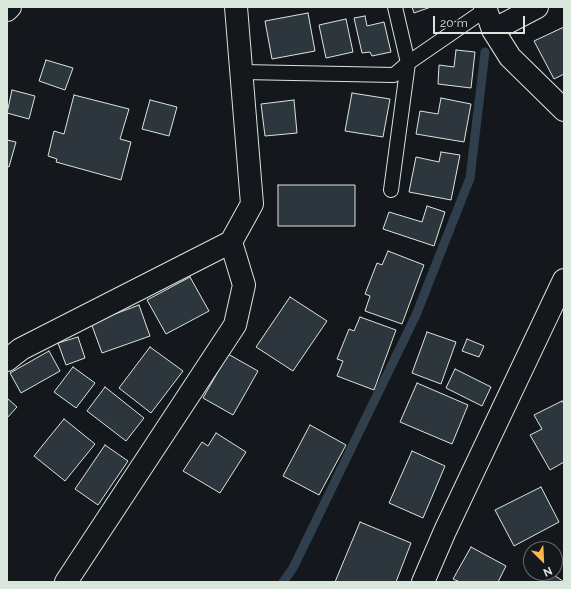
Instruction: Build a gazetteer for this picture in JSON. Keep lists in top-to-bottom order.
{
  "scale_bar": "20 m",
  "north": "bottom right"
}
